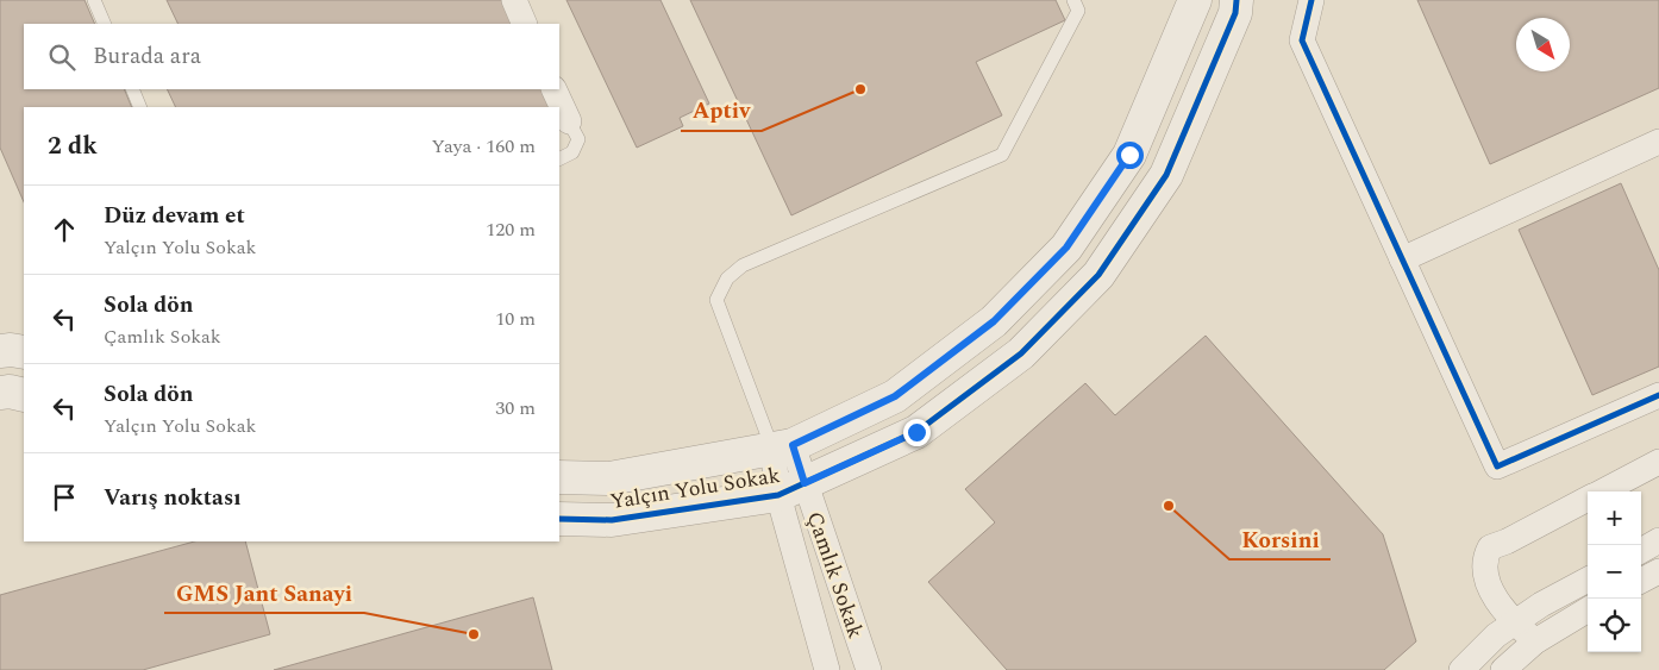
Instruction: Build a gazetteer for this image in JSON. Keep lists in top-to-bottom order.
{
  "streets": {
    "street": ["Yalçın Yolu Sokak", "Çamlık Sokak"]
  },
  "crossings": [
    ["Yalçın Yolu Sokak", "Çamlık Sokak"]
  ],
  "places": ["Aptiv", "Korsini", "GMS Jant Sanayi"],
  "north": "bottom right",
  "page": {
    "search": "Burada ara",
    "heading": ["2 dk", "Yaya · 160 m"],
    "list": [
      ["Düz devam et", "Yalçın Yolu Sokak", "120 m"],
      ["Sola dön", "Çamlık Sokak", "10 m"],
      ["Sola dön", "Yalçın Yolu Sokak", "30 m"],
      "Varış noktası"
    ],
    "map_buttons": ["+", "−"]
  }
}
